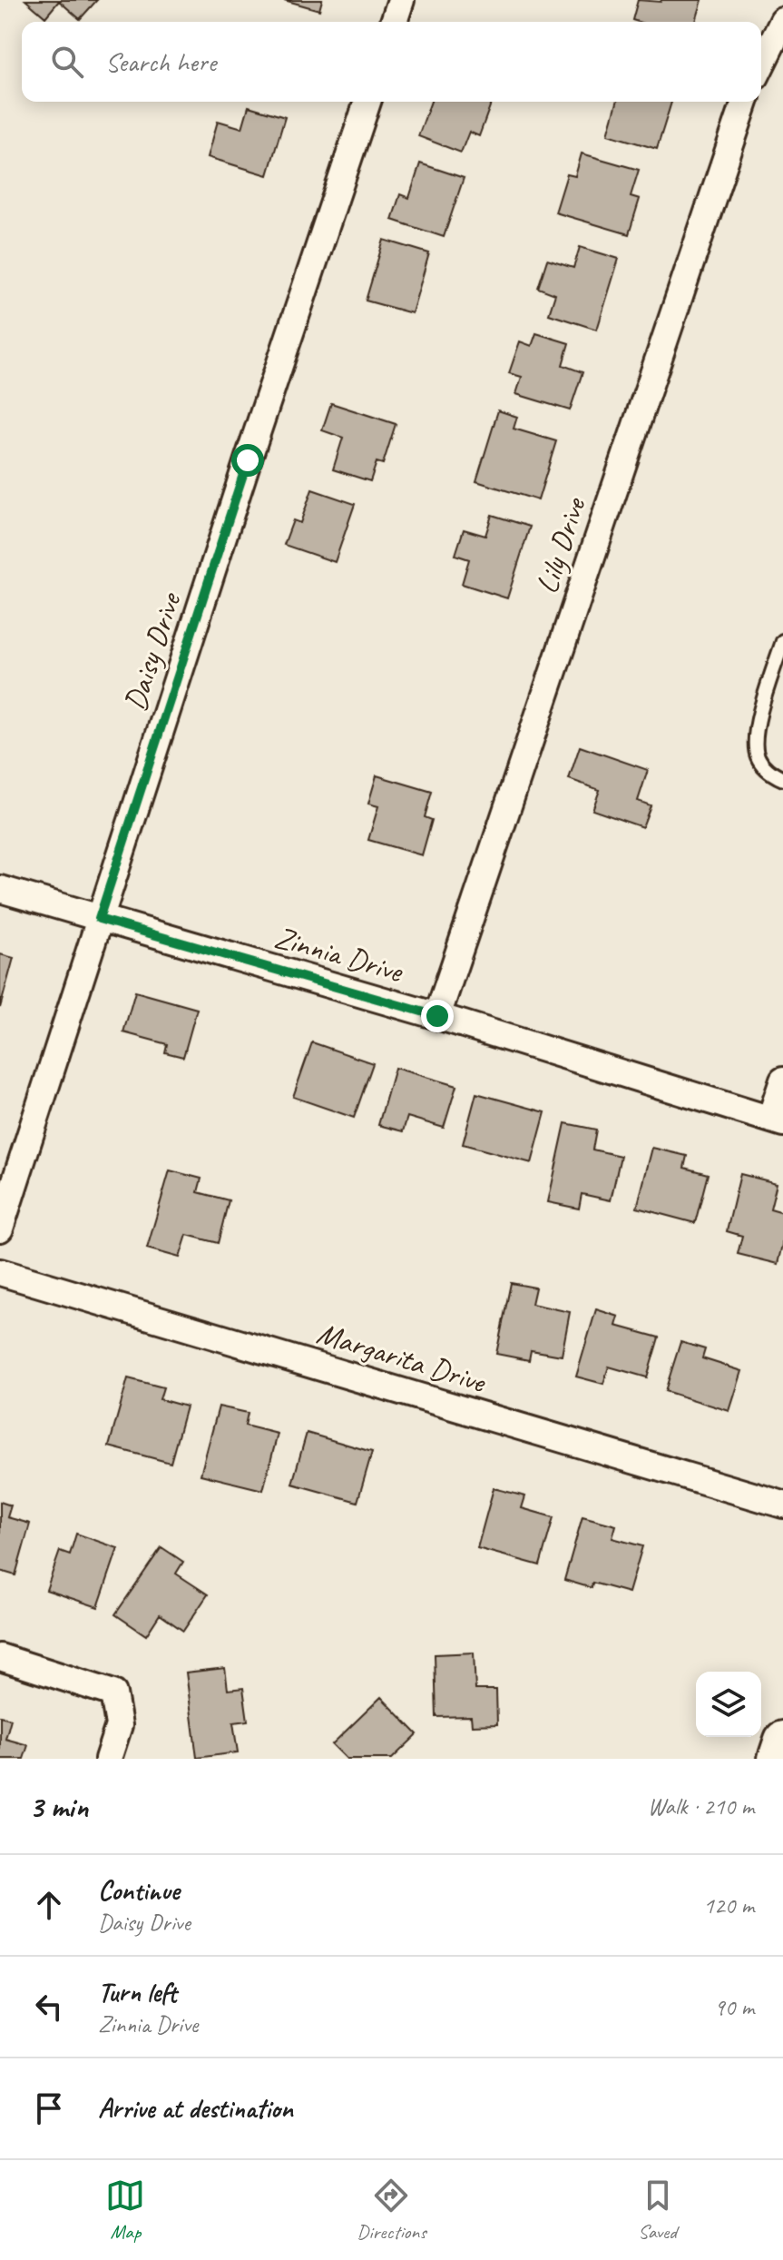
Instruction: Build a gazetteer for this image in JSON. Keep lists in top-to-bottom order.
{
  "streets": {
    "street": [
      "Lily Drive",
      "Daisy Drive",
      "Zinnia Drive",
      "Margarita Drive"
    ]
  },
  "crossings": [
    ["Lily Drive", "Zinnia Drive"],
    ["Daisy Drive", "Zinnia Drive"]
  ],
  "page": {
    "search": "Search here",
    "heading": ["3 min", "Walk · 210 m"],
    "list": [
      ["Continue", "Daisy Drive", "120 m"],
      ["Turn left", "Zinnia Drive", "90 m"],
      "Arrive at destination"
    ],
    "nav": ["Map", "Directions", "Saved"]
  }
}
